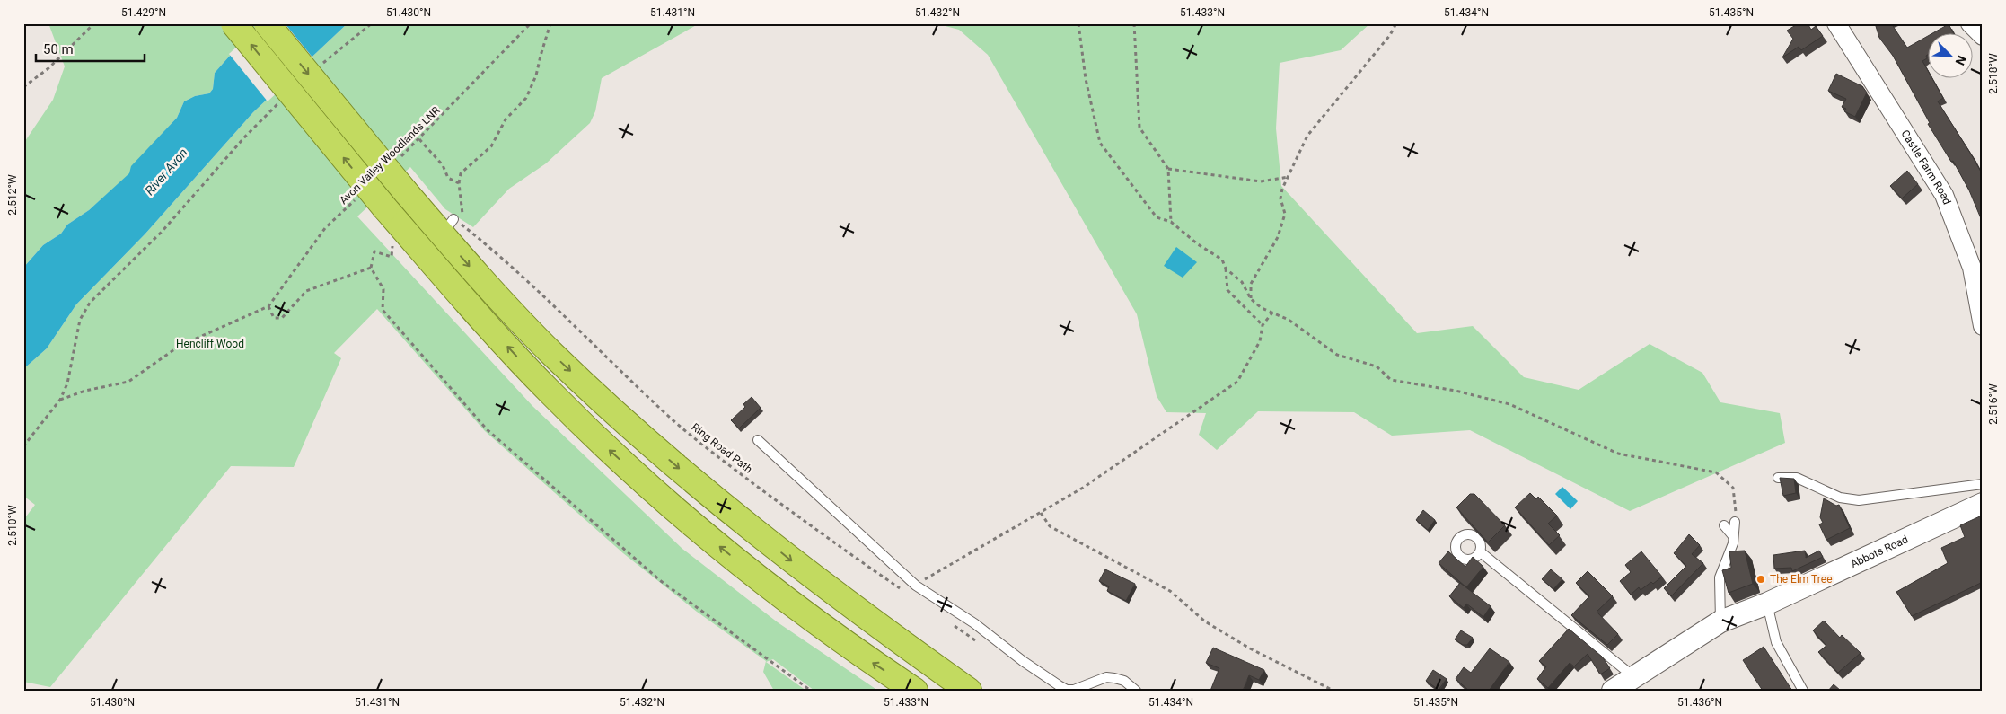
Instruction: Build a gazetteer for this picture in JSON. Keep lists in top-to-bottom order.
{
  "streets": {
    "street": ["Castle Farm Road", "Abbots Road"],
    "path": ["Avon Valley Woodlands LNR", "Ring Road Path"]
  },
  "water": ["River Avon"],
  "parks": ["Hencliff Wood"],
  "places": ["The Elm Tree"],
  "scale_bar": "50 m",
  "north": "bottom right",
  "coordinates": [
    "51.429°N",
    "51.430°N",
    "51.431°N",
    "51.432°N",
    "51.433°N",
    "51.434°N",
    "51.435°N",
    "2.518°W",
    "2.512°W",
    "2.516°W",
    "2.510°W",
    "51.436°N"
  ]
}
